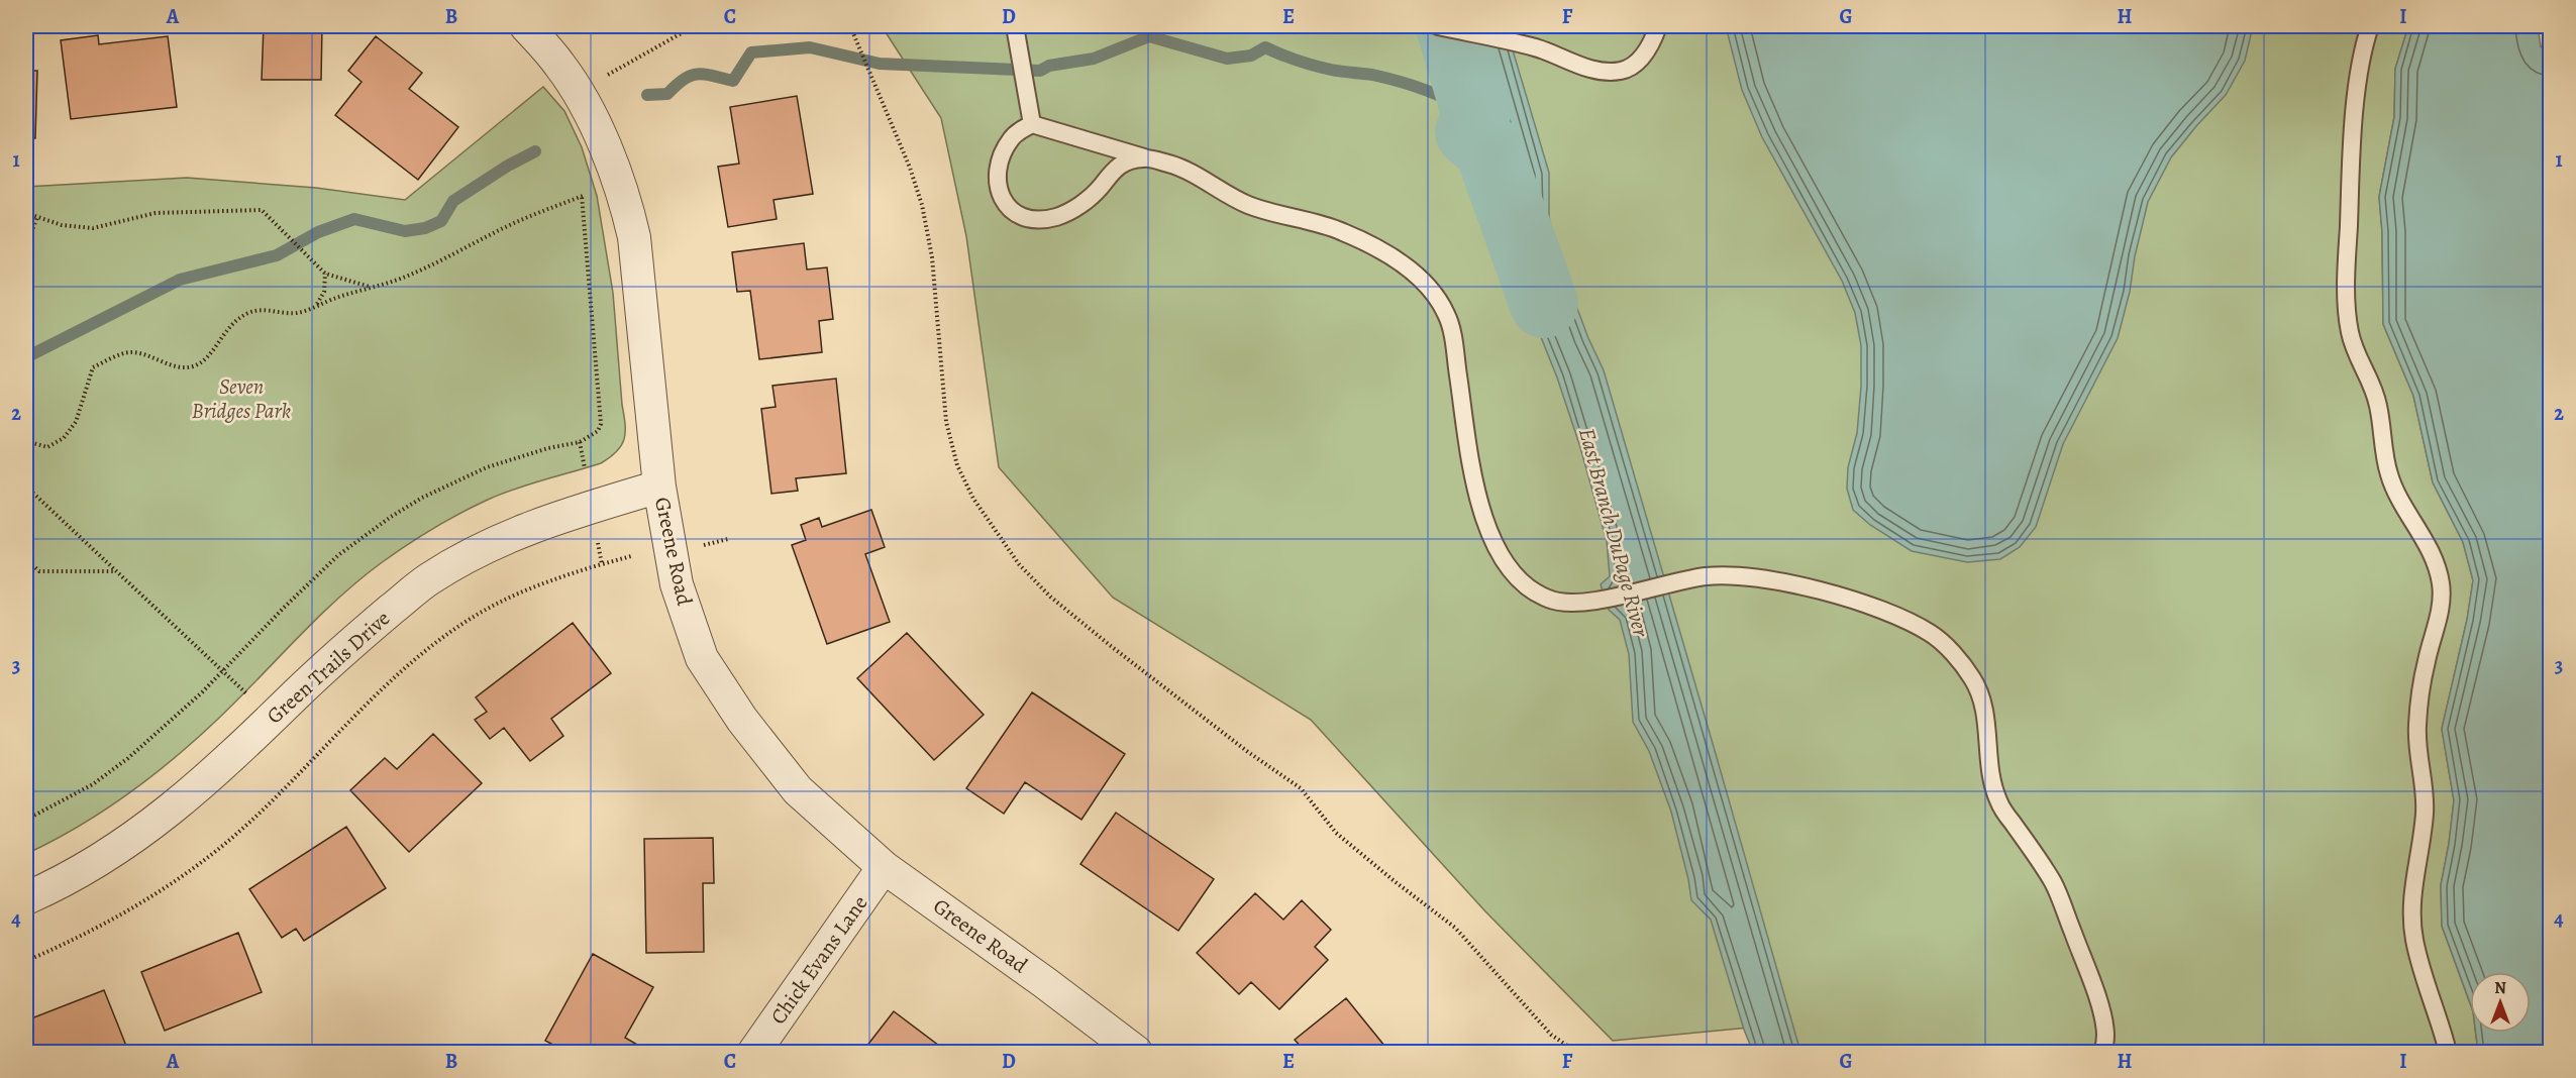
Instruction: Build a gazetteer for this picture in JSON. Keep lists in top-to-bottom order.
{
  "streets": {
    "street": ["Greene Road", "Green Trails Drive", "Chick Evans Lane"]
  },
  "crossings": [
    ["Greene Road", "Green Trails Drive"],
    ["Greene Road", "Chick Evans Lane"]
  ],
  "water": ["East Branch DuPage River"],
  "parks": ["Seven Bridges Park"],
  "north": "top",
  "grid": {
    "columns": [
      "A",
      "B",
      "C",
      "D",
      "E",
      "F",
      "G",
      "H",
      "I"
    ],
    "rows": [
      "1",
      "2",
      "3",
      "4"
    ]
  }
}
